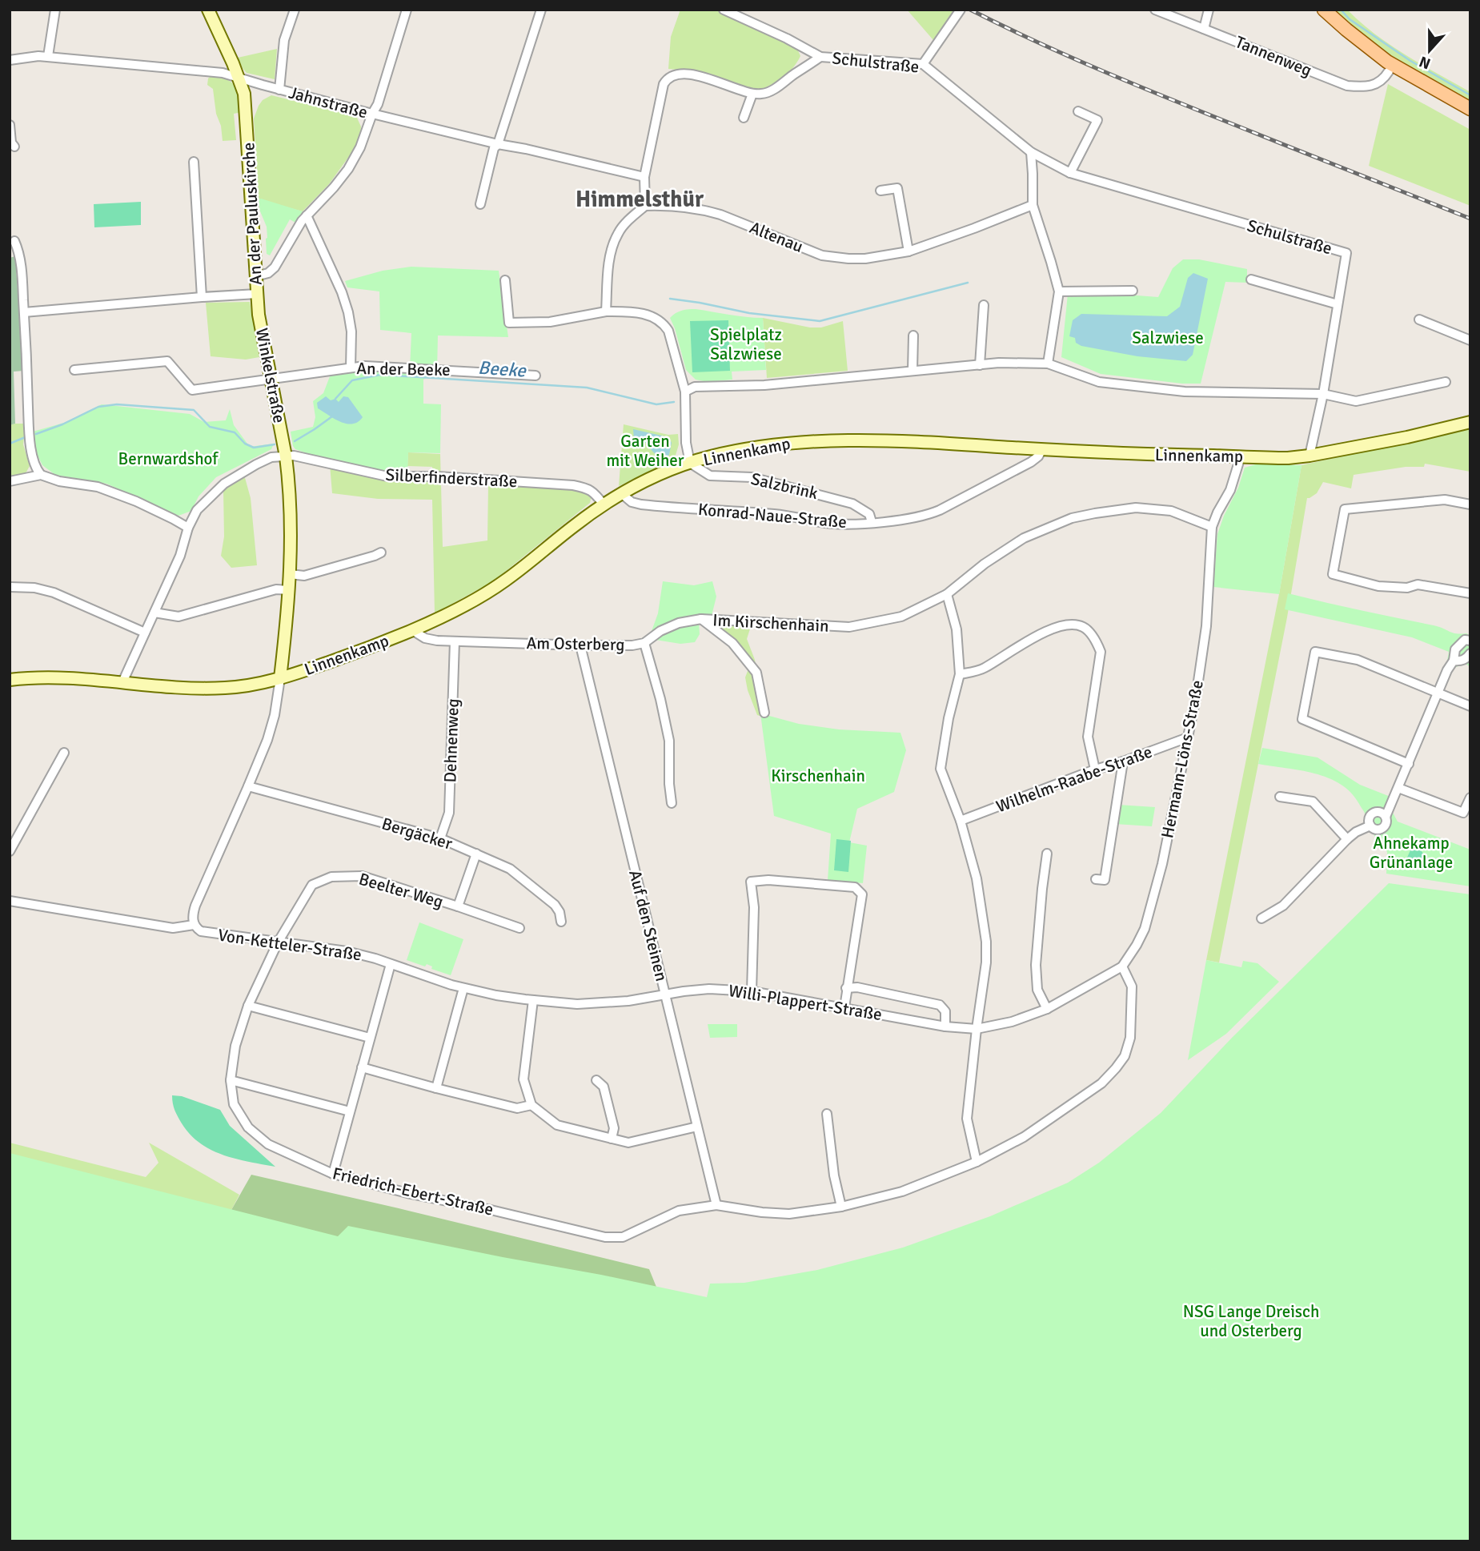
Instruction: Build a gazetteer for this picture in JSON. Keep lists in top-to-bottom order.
{
  "streets": {
    "main road": ["An der Pauluskirche", "Winkelstraße", "Linnenkamp"],
    "street": [
      "Tannenweg",
      "Schulstraße",
      "Jahnstraße",
      "Altenau",
      "An der Beeke",
      "Silberfinderstraße",
      "Salzbrink",
      "Konrad-Naue-Straße",
      "Im Kirschenhain",
      "Am Osterberg",
      "Dehnenweg",
      "Hermann-Löns-Straße",
      "Wilhelm-Raabe-Straße",
      "Bergäcker",
      "Beelter Weg",
      "Auf den Steinen",
      "Von-Ketteler-Straße",
      "Willi-Plappert-Straße",
      "Friedrich-Ebert-Straße"
    ]
  },
  "crossings": [
    ["Jahnstraße", "An der Pauluskirche"],
    ["An der Pauluskirche", "Winkelstraße"],
    ["An der Beeke", "Winkelstraße"],
    ["Winkelstraße", "Silberfinderstraße"],
    ["Linnenkamp", "Silberfinderstraße"],
    ["Linnenkamp", "Salzbrink"],
    ["Linnenkamp", "Konrad-Naue-Straße"],
    ["Linnenkamp", "Am Osterberg"],
    ["Linnenkamp", "Hermann-Löns-Straße"],
    ["Salzbrink", "Konrad-Naue-Straße"],
    ["Im Kirschenhain", "Am Osterberg"],
    ["Im Kirschenhain", "Hermann-Löns-Straße"],
    ["Am Osterberg", "Dehnenweg"],
    ["Am Osterberg", "Auf den Steinen"],
    ["Dehnenweg", "Bergäcker"],
    ["Hermann-Löns-Straße", "Wilhelm-Raabe-Straße"],
    ["Hermann-Löns-Straße", "Willi-Plappert-Straße"],
    ["Hermann-Löns-Straße", "Friedrich-Ebert-Straße"],
    ["Bergäcker", "Beelter Weg"],
    ["Beelter Weg", "Von-Ketteler-Straße"],
    ["Beelter Weg", "Friedrich-Ebert-Straße"],
    ["Auf den Steinen", "Von-Ketteler-Straße"],
    ["Auf den Steinen", "Willi-Plappert-Straße"],
    ["Auf den Steinen", "Friedrich-Ebert-Straße"],
    ["Von-Ketteler-Straße", "Willi-Plappert-Straße"],
    ["Von-Ketteler-Straße", "Friedrich-Ebert-Straße"],
    ["Willi-Plappert-Straße", "Friedrich-Ebert-Straße"]
  ],
  "districts": ["Himmelsthür"],
  "water": ["Beeke"],
  "parks": [
    "Spielplatz Salzwiese",
    "Salzwiese",
    "Garten mit Weiher",
    "Bernwardshof",
    "Kirschenhain",
    "Ahnekamp Grünanlage",
    "NSG Lange Dreisch und Osterberg"
  ],
  "north": "bottom"
}
